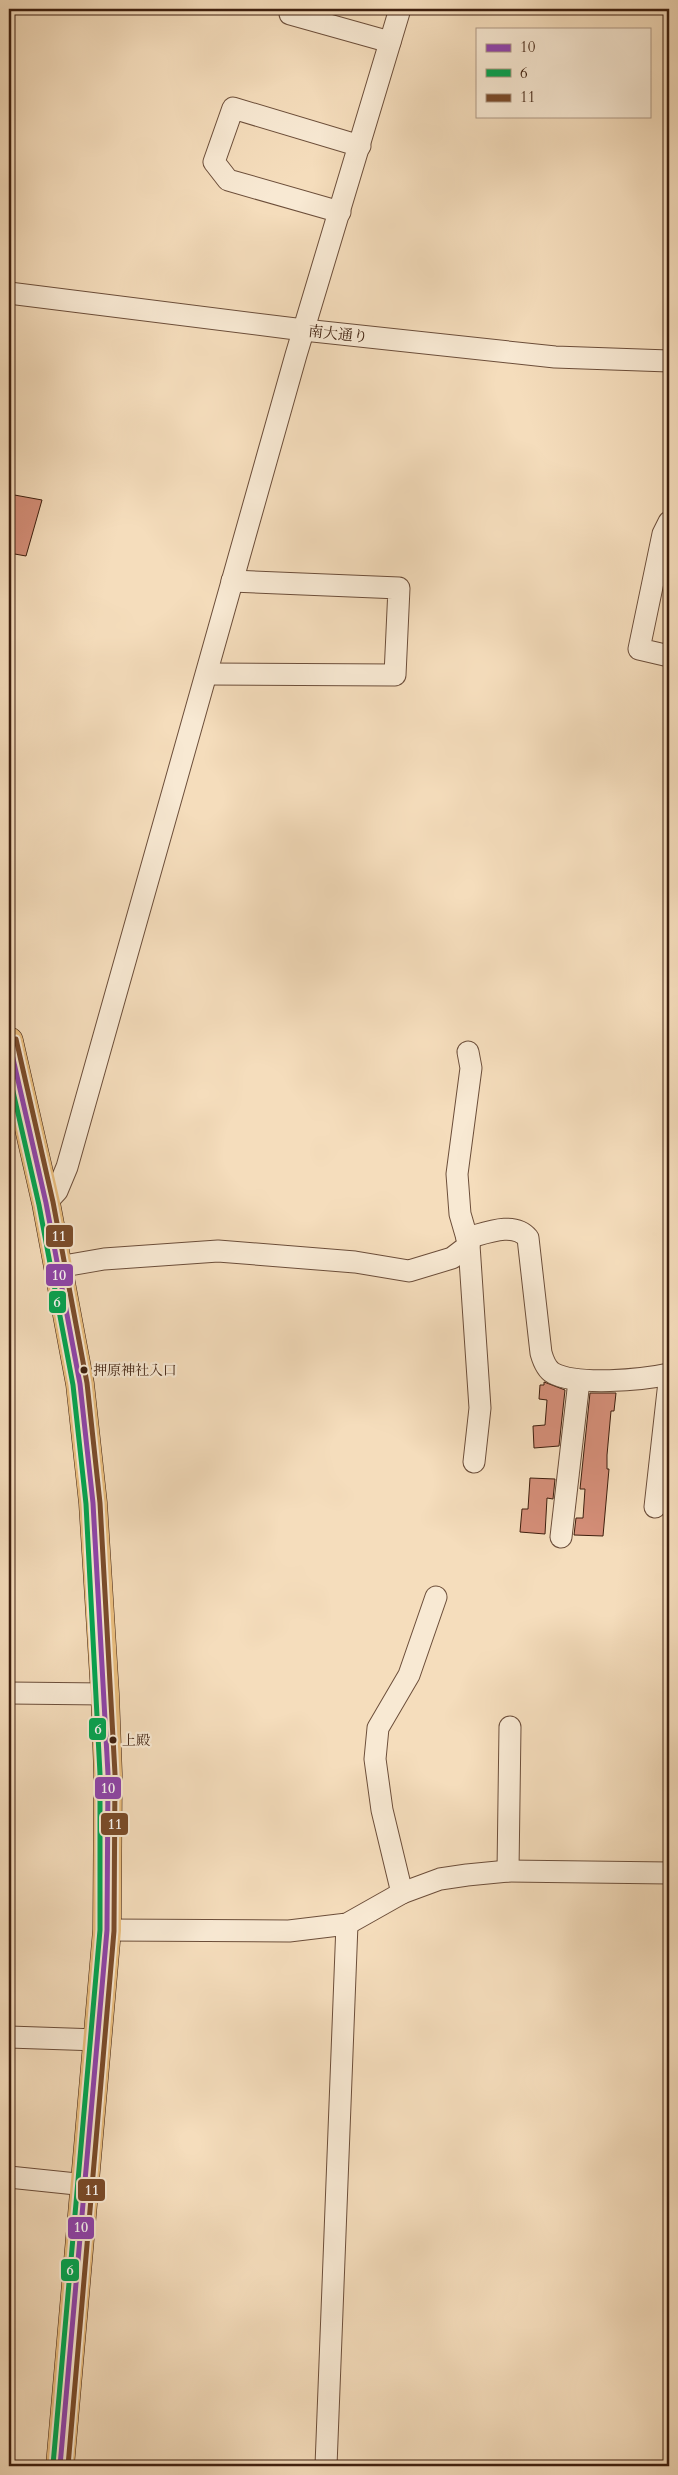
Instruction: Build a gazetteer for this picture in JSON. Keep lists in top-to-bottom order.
{
  "streets": {
    "street": ["南大通り"]
  },
  "places": ["押原神社入口", "上殿"],
  "lines": ["transit line 11", "transit line 10", "transit line 6"],
  "legend": ["10", "6", "11"]
}
